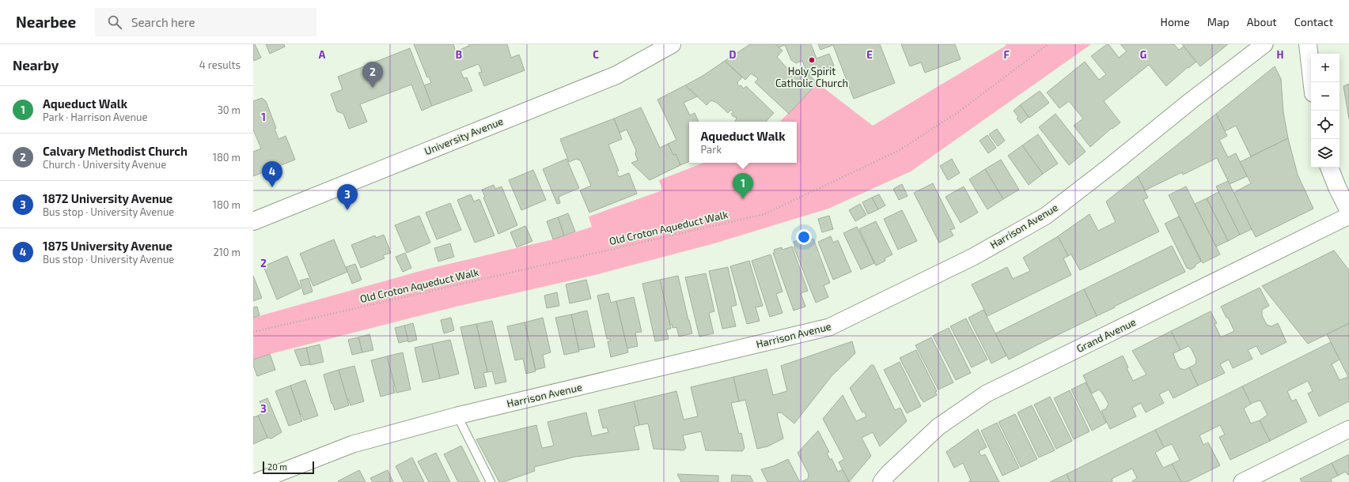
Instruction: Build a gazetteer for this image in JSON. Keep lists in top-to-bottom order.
{
  "streets": {
    "main road": ["University Avenue"],
    "street": ["Harrison Avenue", "Grand Avenue"],
    "path": ["Old Croton Aqueduct Walk"]
  },
  "places": ["Holy Spirit Catholic Church"],
  "scale_bar": "20 m",
  "page": {
    "header": "Nearbee",
    "search": "Search here",
    "nav": [
      "Home",
      "Map",
      "About",
      "Contact"
    ],
    "heading": ["Nearby", "4 results"],
    "map_buttons": ["+", "−"],
    "pins": [
      "2",
      "4",
      "1",
      "3"
    ],
    "list": [
      {
        "mark": "1",
        "name": "Aqueduct Walk",
        "note": "Park · Harrison Avenue",
        "value": "30 m"
      },
      {
        "mark": "2",
        "name": "Calvary Methodist Church",
        "note": "Church · University Avenue",
        "value": "180 m"
      },
      {
        "mark": "3",
        "name": "1872 University Avenue",
        "note": "Bus stop · University Avenue",
        "value": "180 m"
      },
      {
        "mark": "4",
        "name": "1875 University Avenue",
        "note": "Bus stop · University Avenue",
        "value": "210 m"
      }
    ],
    "popup": ["Aqueduct Walk", "Park"],
    "scale": "20 m"
  },
  "grid": {
    "columns": [
      "A",
      "B",
      "C",
      "D",
      "E",
      "F",
      "G",
      "H"
    ],
    "rows": ["1", "2", "3"]
  }
}
